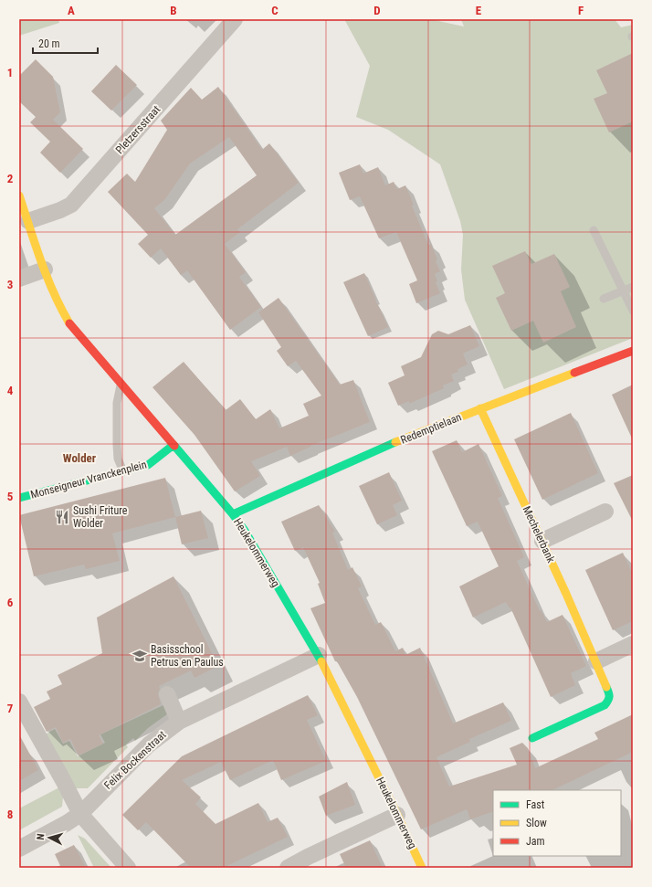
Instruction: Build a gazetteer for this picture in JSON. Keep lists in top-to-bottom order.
{
  "streets": {
    "street": [
      "Pletzersstraat",
      "Redemptielaan",
      "Monseigneur Vranckenplein",
      "Mechelerbank",
      "Heukelommerweg",
      "Felix Bockenstraat"
    ]
  },
  "crossings": [
    ["Pletzersstraat", "Heukelommerweg"],
    ["Redemptielaan", "Mechelerbank"],
    ["Redemptielaan", "Heukelommerweg"],
    ["Monseigneur Vranckenplein", "Heukelommerweg"],
    ["Heukelommerweg", "Felix Bockenstraat"]
  ],
  "districts": ["Wolder"],
  "places": {
    "restaurant": ["Sushi Friture Wolder"],
    "school or university": ["Basisschool Petrus en Paulus"]
  },
  "legend": ["Fast", "Slow", "Jam"],
  "scale_bar": "20 m",
  "north": "left",
  "grid": {
    "columns": [
      "A",
      "B",
      "C",
      "D",
      "E",
      "F"
    ],
    "rows": [
      "1",
      "2",
      "3",
      "4",
      "5",
      "6",
      "7",
      "8"
    ]
  }
}
